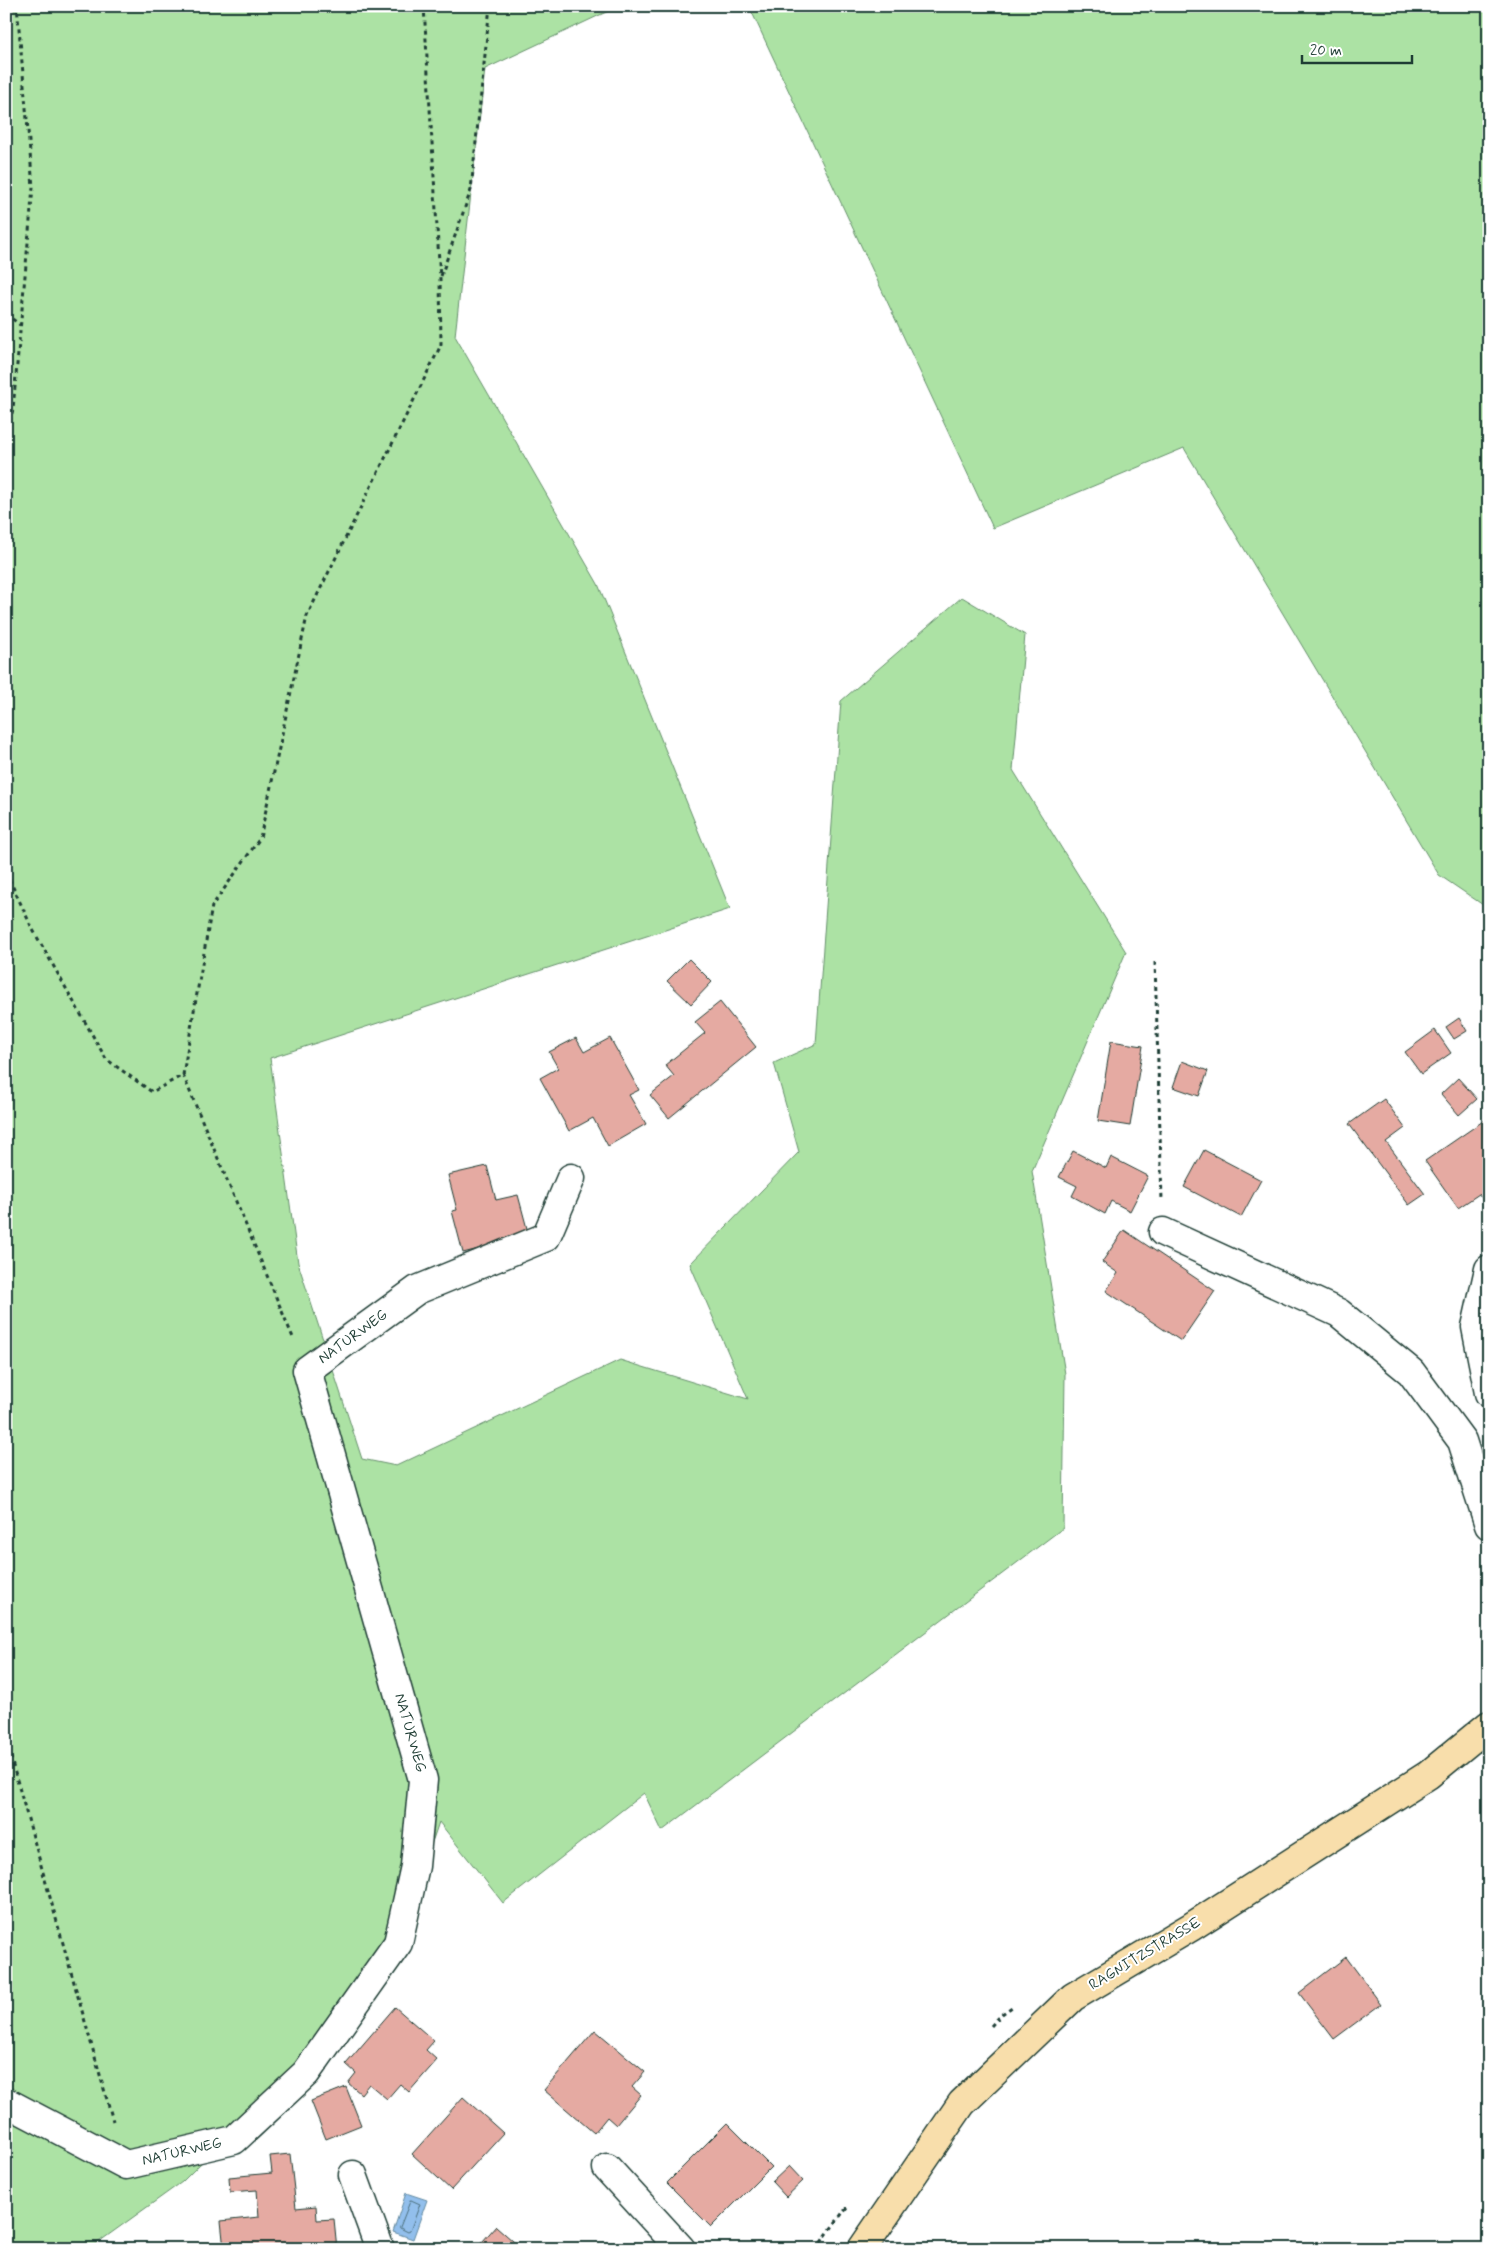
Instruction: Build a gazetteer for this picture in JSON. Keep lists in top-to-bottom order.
{
  "streets": {
    "main road": ["RAGNITZSTRASSE"],
    "lane": ["NATURWEG"]
  },
  "scale_bar": "20 m"
}
